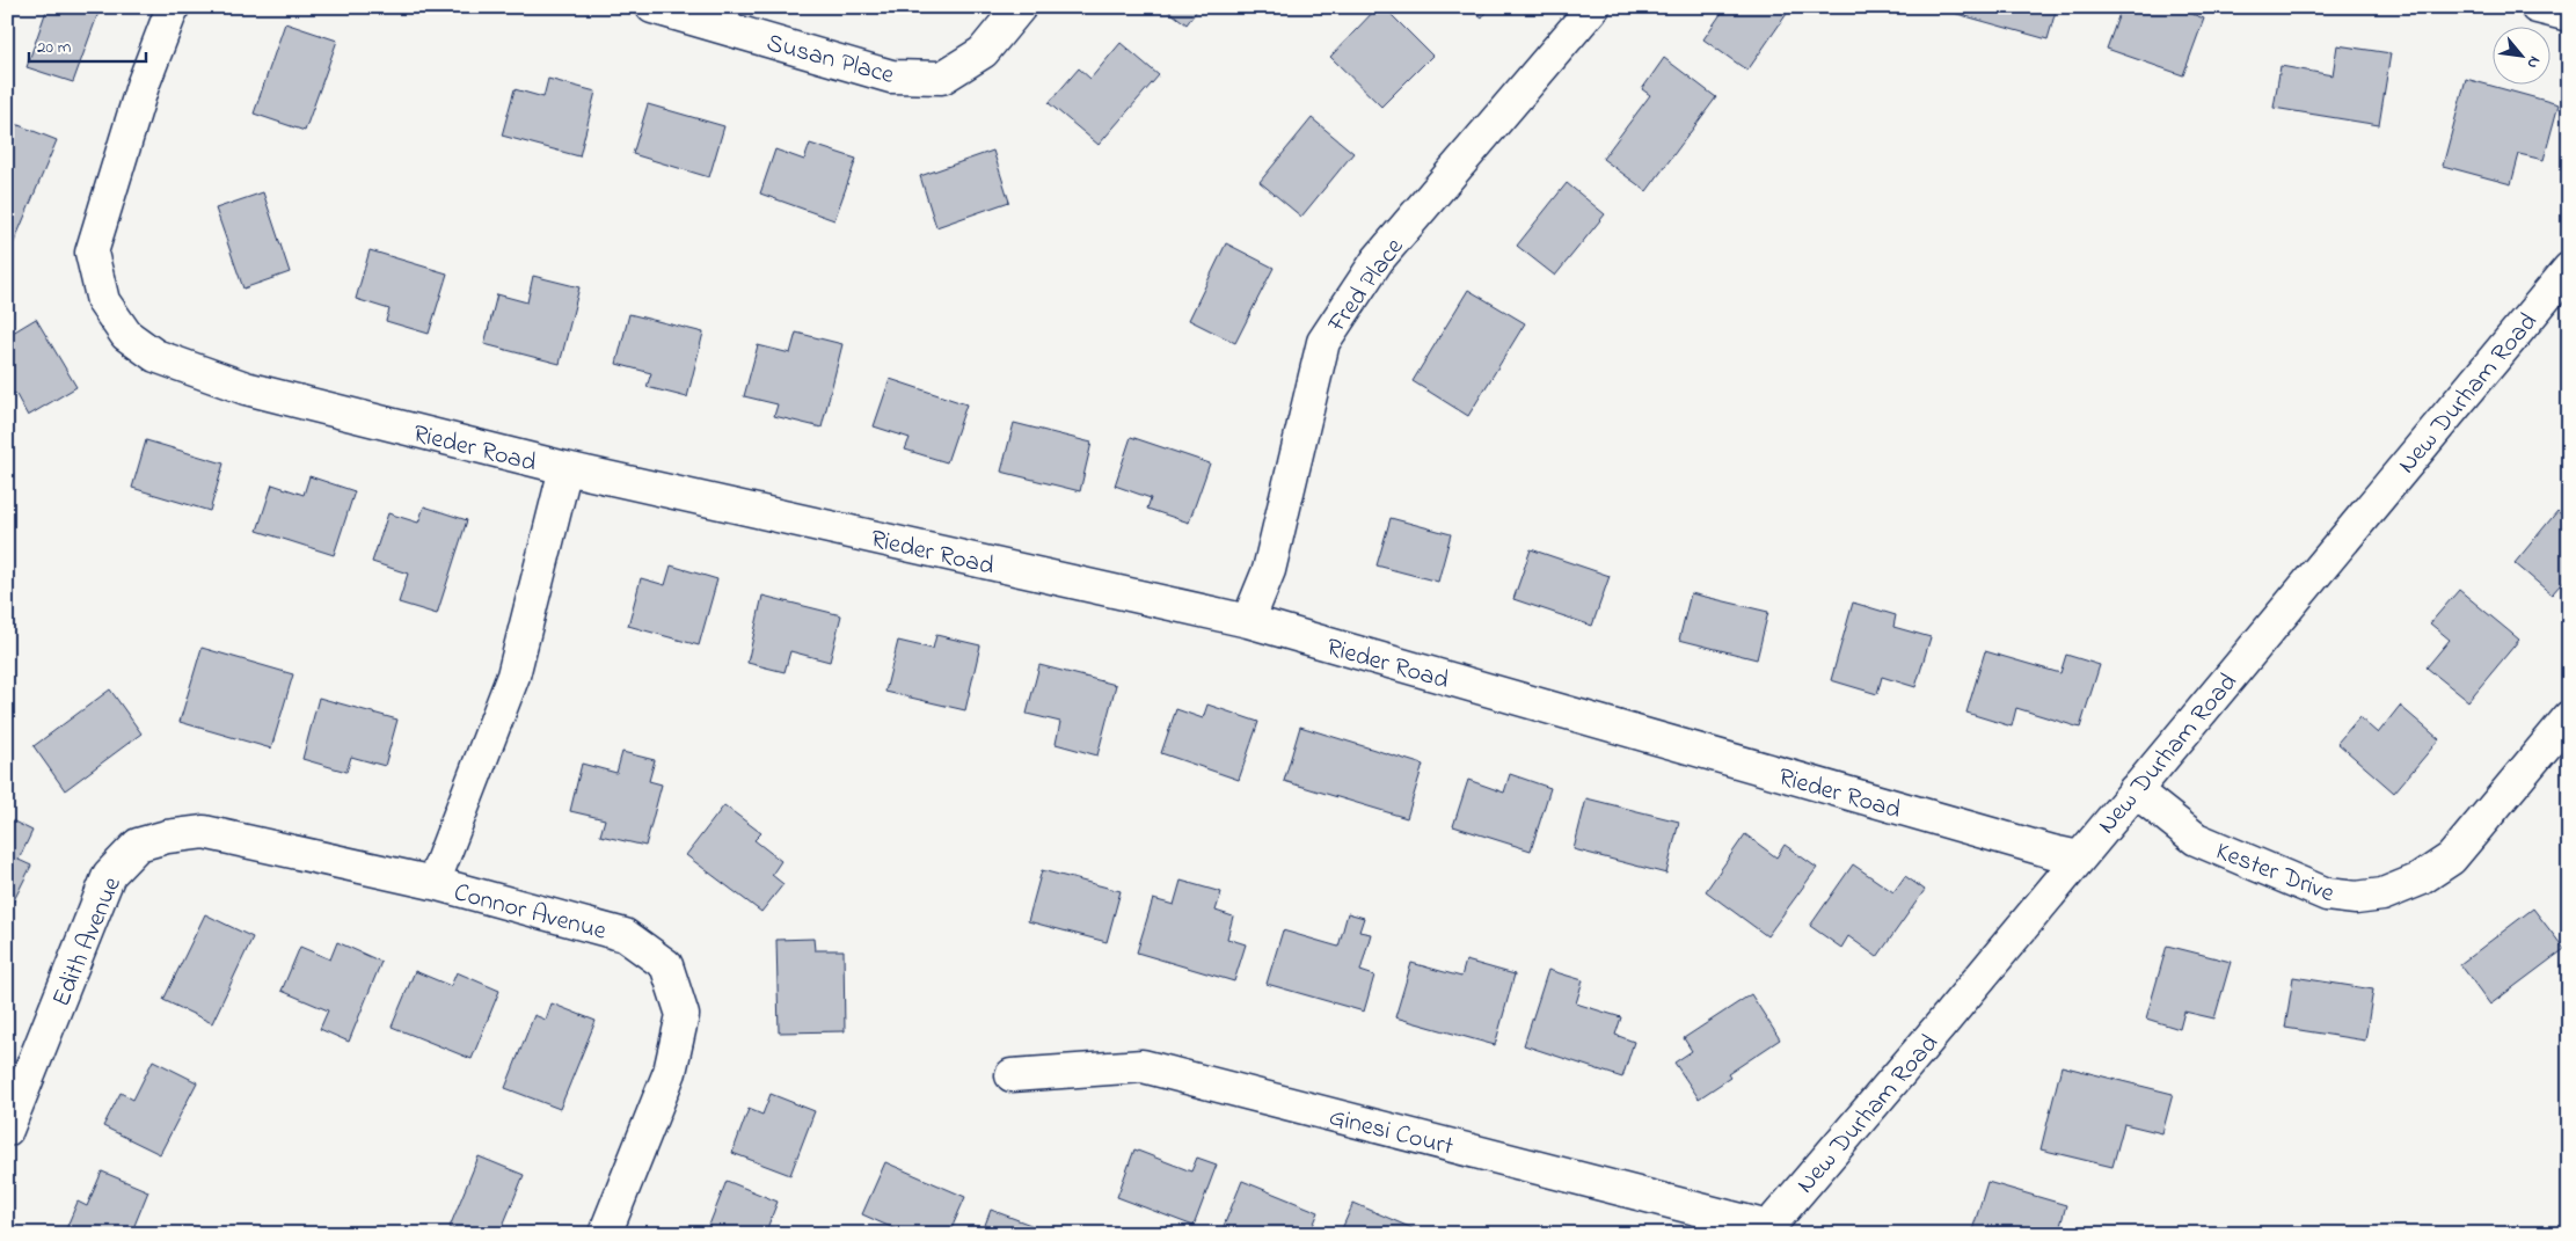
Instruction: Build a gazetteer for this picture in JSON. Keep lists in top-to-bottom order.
{
  "streets": {
    "street": [
      "Susan Place",
      "Fred Place",
      "New Durham Road",
      "Rieder Road",
      "Kester Drive",
      "Connor Avenue",
      "Edith Avenue",
      "Ginesi Court"
    ]
  },
  "crossings": [
    ["Fred Place", "Rieder Road"],
    ["New Durham Road", "Rieder Road"],
    ["New Durham Road", "Kester Drive"],
    ["New Durham Road", "Ginesi Court"],
    ["Rieder Road", "Connor Avenue"],
    ["Connor Avenue", "Edith Avenue"]
  ],
  "scale_bar": "20 m",
  "north": "bottom right"
}
